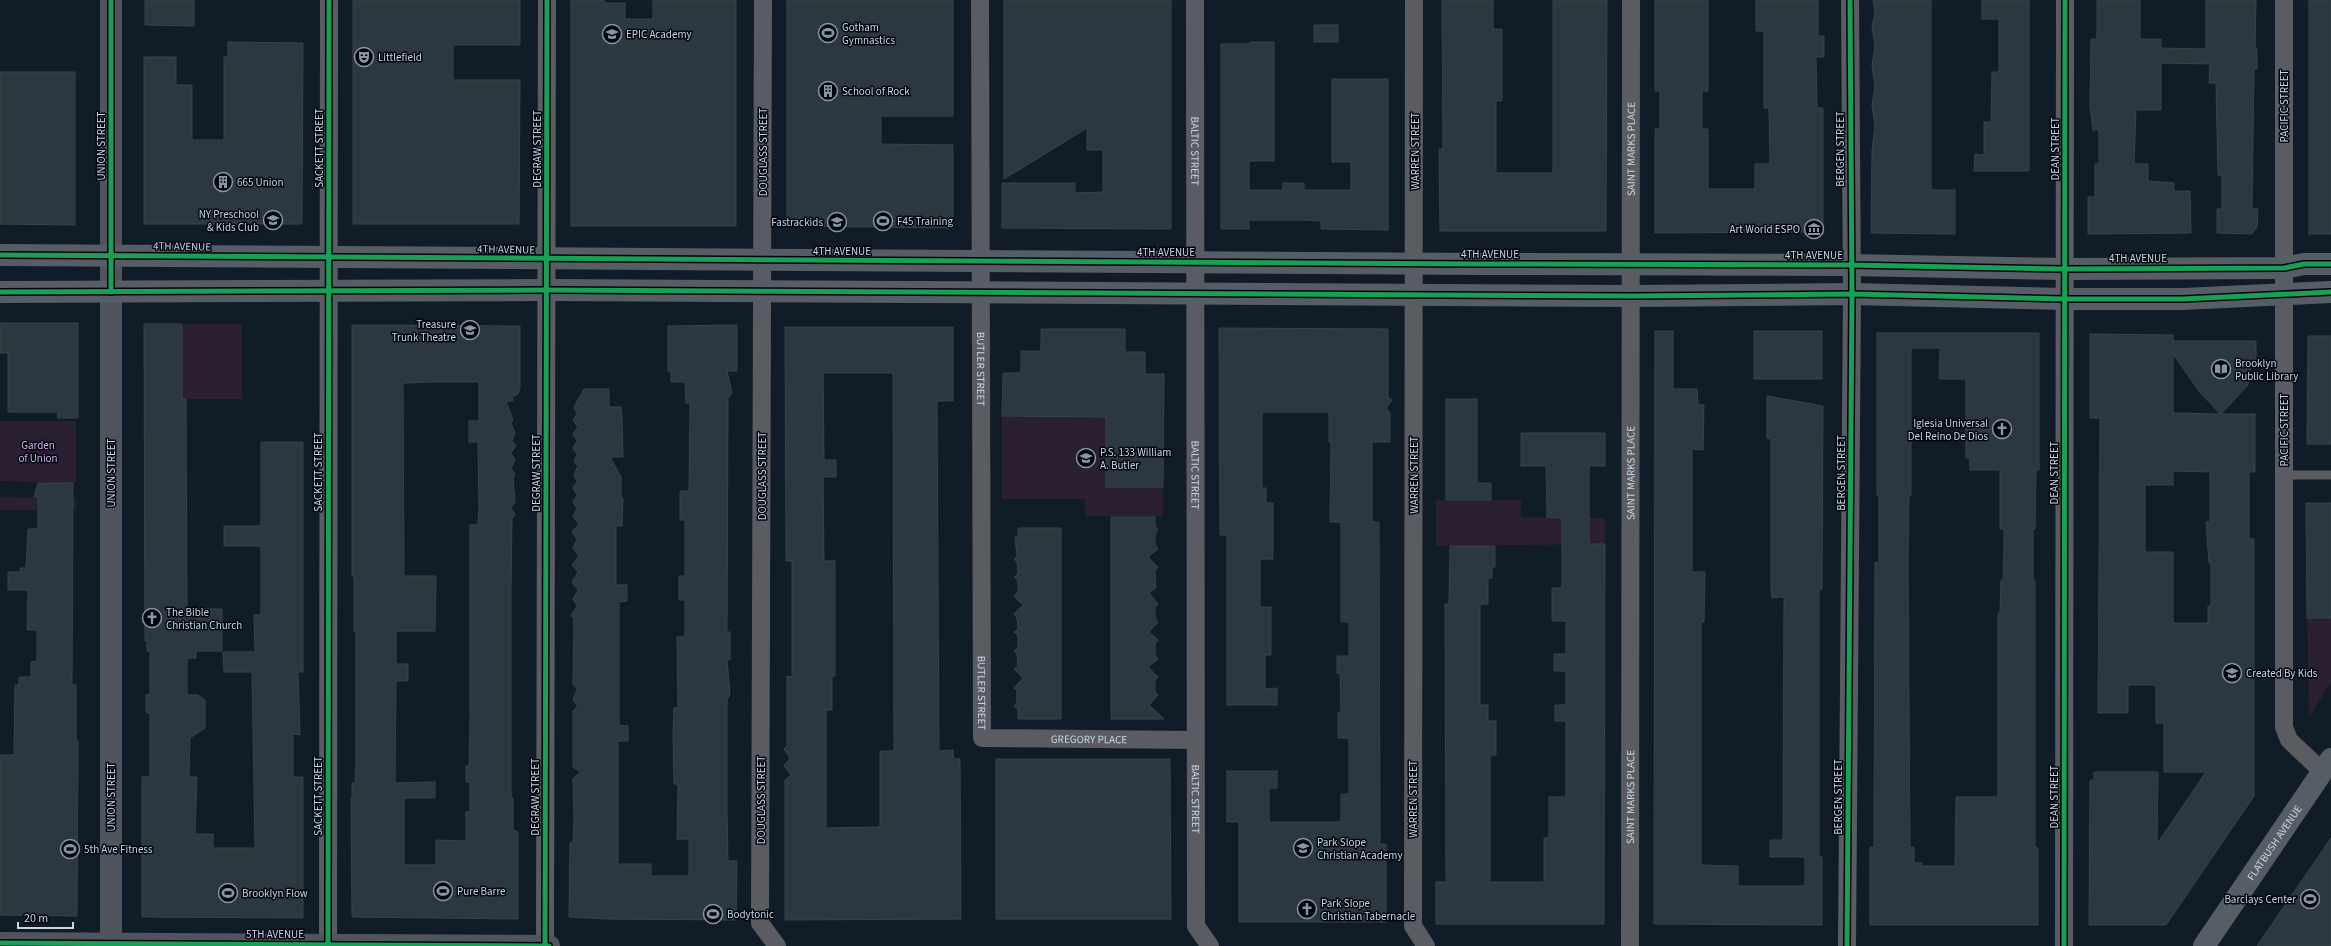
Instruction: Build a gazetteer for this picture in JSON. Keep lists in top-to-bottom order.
{
  "streets": {
    "main road": [
      "UNION STREET",
      "4TH AVENUE",
      "FLATBUSH AVENUE",
      "5TH AVENUE"
    ],
    "street": [
      "PACIFIC STREET",
      "SACKETT STREET",
      "DEGRAW STREET",
      "SAINT MARKS PLACE",
      "BERGEN STREET",
      "DEAN STREET",
      "BALTIC STREET",
      "WARREN STREET",
      "DOUGLASS STREET",
      "BUTLER STREET",
      "GREGORY PLACE"
    ]
  },
  "crossings": [
    ["PACIFIC STREET", "4TH AVENUE"],
    ["PACIFIC STREET", "FLATBUSH AVENUE"],
    ["UNION STREET", "4TH AVENUE"],
    ["UNION STREET", "5TH AVENUE"],
    ["SACKETT STREET", "4TH AVENUE"],
    ["SACKETT STREET", "5TH AVENUE"],
    ["DEGRAW STREET", "4TH AVENUE"],
    ["DEGRAW STREET", "5TH AVENUE"],
    ["SAINT MARKS PLACE", "4TH AVENUE"],
    ["BERGEN STREET", "4TH AVENUE"],
    ["DEAN STREET", "4TH AVENUE"],
    ["BALTIC STREET", "4TH AVENUE"],
    ["BALTIC STREET", "GREGORY PLACE"],
    ["WARREN STREET", "4TH AVENUE"],
    ["DOUGLASS STREET", "4TH AVENUE"],
    ["4TH AVENUE", "BUTLER STREET"],
    ["BUTLER STREET", "GREGORY PLACE"]
  ],
  "parks": ["Garden of Union"],
  "places": {
    "sports": [
      "Gotham Gymnastics",
      "F45 Training",
      "5th Ave Fitness",
      "Pure Barre",
      "Brooklyn Flow",
      "Barclays Center",
      "Bodytonic"
    ],
    "school or university": [
      "EPIC Academy",
      "NY Preschool & Kids Club",
      "Fastrackids",
      "Treasure Trunk Theatre",
      "P.S. 133 William A. Butler",
      "Created By Kids",
      "Park Slope Christian Academy"
    ],
    "theatre": ["Littlefield"],
    "building": ["School of Rock", "665 Union"],
    "museum": ["Art World ESPO"],
    "library": ["Brooklyn Public Library"],
    "church": ["Iglesia Universal Del Reino De Dios", "The Bible Christian Church", "Park Slope Christian Tabernacle"]
  },
  "scale_bar": "20 m"
}
